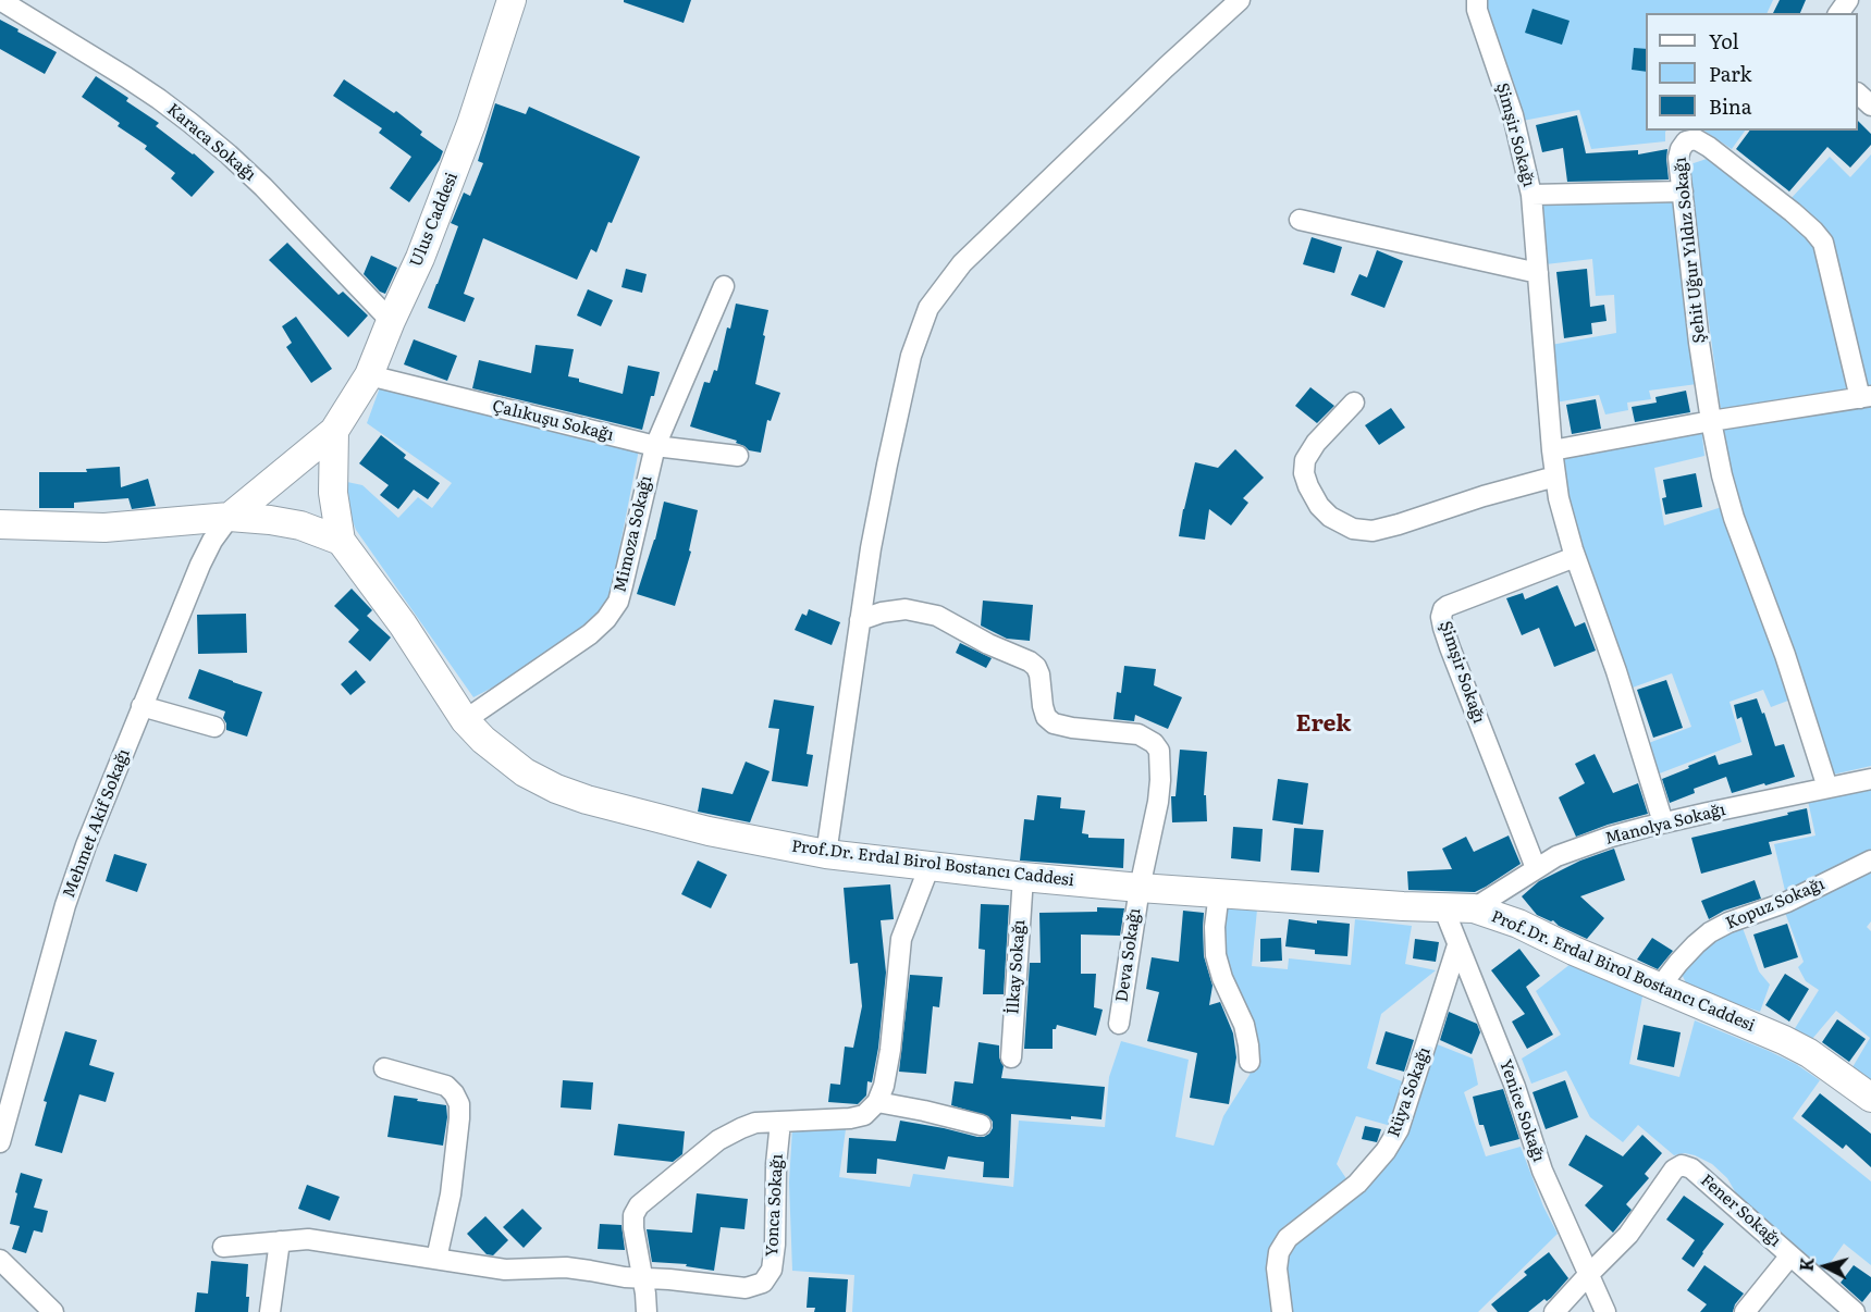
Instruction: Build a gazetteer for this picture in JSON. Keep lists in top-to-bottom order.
{
  "streets": {
    "street": [
      "Şimşir Sokağı",
      "Karaca Sokağı",
      "Ulus Caddesi",
      "Şehit Uğur Yıldız Sokağı",
      "Çalıkuşu Sokağı",
      "Mimoza Sokağı",
      "Mehmet Akif Sokağı",
      "Manolya Sokağı",
      "Prof.Dr. Erdal Birol Bostancı Caddesi",
      "Kopuz Sokağı",
      "Deva Sokağı",
      "İlkay Sokağı",
      "Rüya Sokağı",
      "Yenice Sokağı",
      "Yonca Sokağı",
      "Fener Sokağı"
    ]
  },
  "crossings": [
    ["Şimşir Sokağı", "Şehit Uğur Yıldız Sokağı"],
    ["Şimşir Sokağı", "Manolya Sokağı"],
    ["Karaca Sokağı", "Ulus Caddesi"],
    ["Ulus Caddesi", "Çalıkuşu Sokağı"],
    ["Ulus Caddesi", "Mehmet Akif Sokağı"],
    ["Şehit Uğur Yıldız Sokağı", "Manolya Sokağı"],
    ["Çalıkuşu Sokağı", "Mimoza Sokağı"],
    ["Mimoza Sokağı", "Prof.Dr. Erdal Birol Bostancı Caddesi"],
    ["Manolya Sokağı", "Prof.Dr. Erdal Birol Bostancı Caddesi"],
    ["Prof.Dr. Erdal Birol Bostancı Caddesi", "Kopuz Sokağı"],
    ["Prof.Dr. Erdal Birol Bostancı Caddesi", "Deva Sokağı"],
    ["Prof.Dr. Erdal Birol Bostancı Caddesi", "İlkay Sokağı"],
    ["Prof.Dr. Erdal Birol Bostancı Caddesi", "Yenice Sokağı"],
    ["Rüya Sokağı", "Yenice Sokağı"],
    ["Yenice Sokağı", "Fener Sokağı"]
  ],
  "districts": ["Erek"],
  "legend": ["Yol", "Park", "Bina"],
  "north": "left"
}
